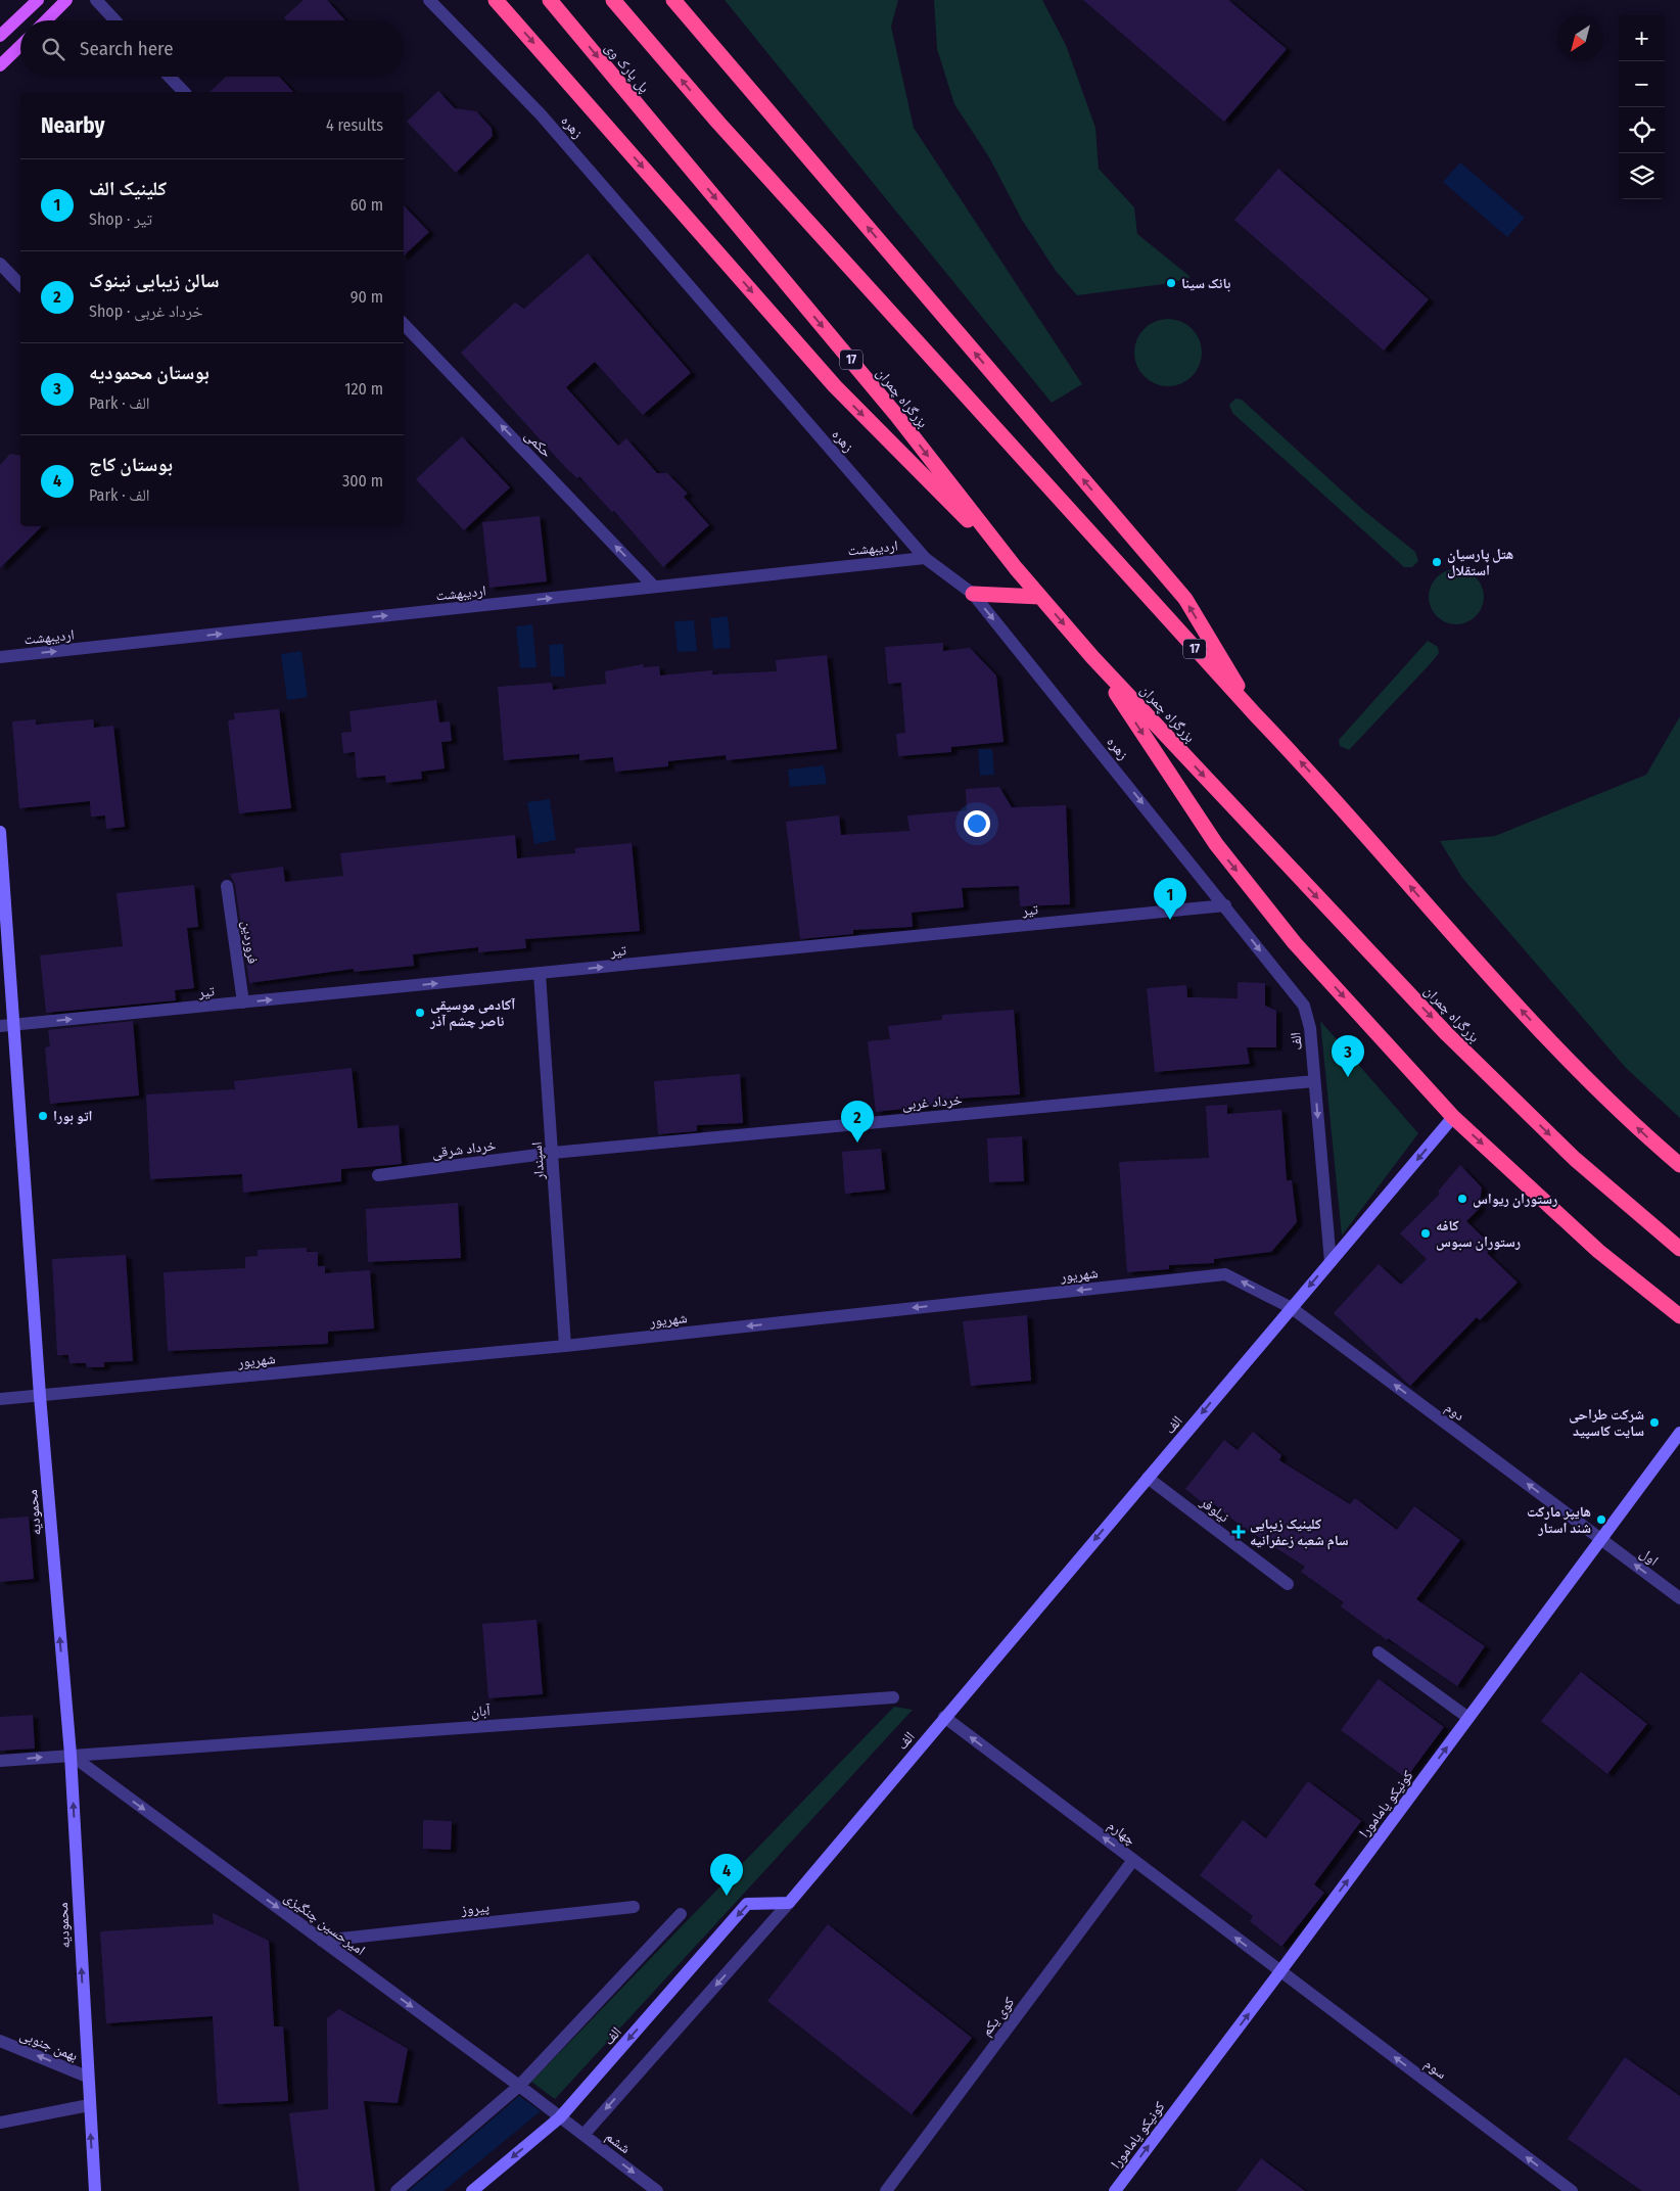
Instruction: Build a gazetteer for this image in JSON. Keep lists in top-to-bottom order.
{
  "streets": {
    "highway": ["پل پارک وی", "17", "بزرگراه چمران"],
    "street": [
      "زهره",
      "حکمی",
      "اردیبهشت",
      "تیر",
      "فروردین",
      "الف",
      "خرداد غربی",
      "خرداد شرقی",
      "اسپندار",
      "شهریور",
      "دوم",
      "نیلوفر",
      "محمودیه",
      "اول",
      "آبان",
      "کونیکو یامامورا",
      "چهارم",
      "پیروز",
      "امیرحسین چنگیزی",
      "کوی یکم",
      "بهمن جنوبی",
      "سوم",
      "ششم"
    ]
  },
  "crossings": [
    ["پل پارک وی", "بزرگراه چمران"],
    ["زهره", "اردیبهشت"],
    ["زهره", "تیر"],
    ["زهره", "الف"],
    ["حکمی", "اردیبهشت"],
    ["تیر", "فروردین"],
    ["تیر", "الف"],
    ["تیر", "اسپندار"],
    ["تیر", "محمودیه"],
    ["الف", "خرداد غربی"],
    ["الف", "شهریور"],
    ["الف", "دوم"],
    ["الف", "نیلوفر"],
    ["الف", "چهارم"],
    ["الف", "امیرحسین چنگیزی"],
    ["الف", "ششم"],
    ["خرداد غربی", "خرداد شرقی"],
    ["خرداد غربی", "اسپندار"],
    ["خرداد شرقی", "اسپندار"],
    ["اسپندار", "شهریور"],
    ["شهریور", "دوم"],
    ["شهریور", "محمودیه"],
    ["دوم", "اول"],
    ["دوم", "کونیکو یامامورا"],
    ["محمودیه", "آبان"],
    ["محمودیه", "امیرحسین چنگیزی"],
    ["محمودیه", "بهمن جنوبی"],
    ["اول", "کونیکو یامامورا"],
    ["آبان", "امیرحسین چنگیزی"],
    ["کونیکو یامامورا", "چهارم"],
    ["کونیکو یامامورا", "سوم"],
    ["چهارم", "کوی یکم"],
    ["چهارم", "سوم"],
    ["پیروز", "امیرحسین چنگیزی"],
    ["امیرحسین چنگیزی", "ششم"]
  ],
  "one_way": [
    "حکمی",
    "اردیبهشت",
    "تیر",
    "شهریور",
    "دوم",
    "محمودیه",
    "اول",
    "کونیکو یامامورا",
    "چهارم",
    "امیرحسین چنگیزی",
    "بهمن جنوبی",
    "سوم",
    "ششم"
  ],
  "places": {
    "other": [
      "بانک سینا",
      "هتل پارسیان استقلال",
      "آکادمی موسیقی ناصر چشم آذر",
      "اتو بورا",
      "رستوران ریواس",
      "کافه رستوران سبوس",
      "شرکت طراحی سایت کاسپید",
      "هایپر مارکت شند استار"
    ],
    "health": ["کلینیک زیبایی سام شعبه زعفرانیه"]
  },
  "north": "bottom left",
  "page": {
    "map_buttons": ["+", "−"],
    "search": "Search here",
    "heading": ["Nearby", "4 results"],
    "list": [
      {
        "mark": "1",
        "name": "کلینیک الف",
        "note": "Shop · تیر",
        "value": "60 m"
      },
      {
        "mark": "2",
        "name": "سالن زیبایی نینوک",
        "note": "Shop · خرداد غربی",
        "value": "90 m"
      },
      {
        "mark": "3",
        "name": "بوستان محمودیه",
        "note": "Park · الف",
        "value": "120 m"
      },
      {
        "mark": "4",
        "name": "بوستان کاج",
        "note": "Park · الف",
        "value": "300 m"
      }
    ],
    "pins": [
      "1",
      "3",
      "2",
      "4"
    ]
  }
}
